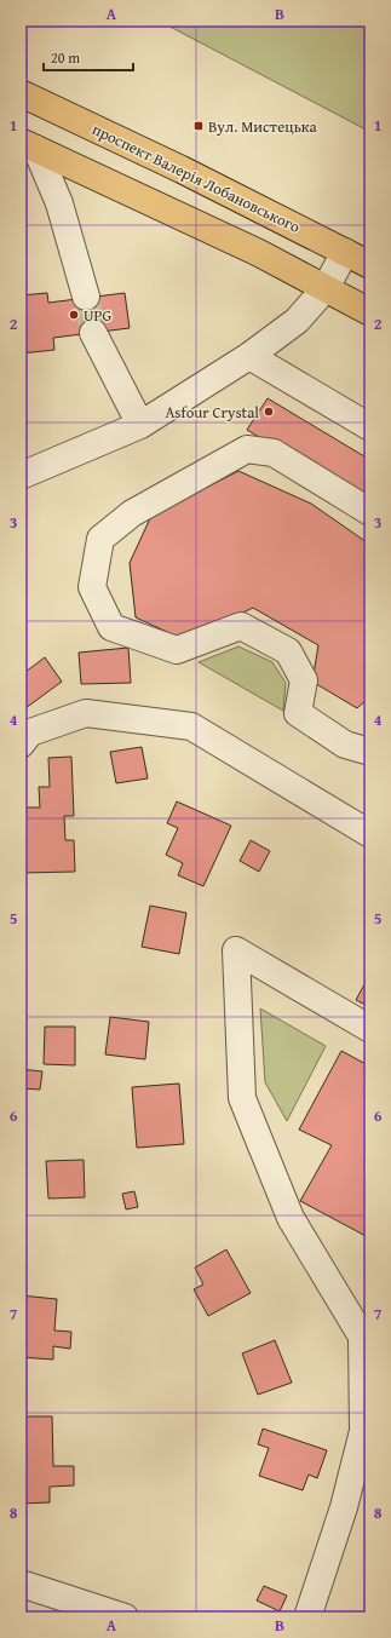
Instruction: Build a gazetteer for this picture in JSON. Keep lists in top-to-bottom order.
{
  "streets": {
    "main road": ["проспект Валерія Лобановського"]
  },
  "places": {
    "transit": ["Вул. Мистецька"],
    "other": ["UPG", "Asfour Crystal"]
  },
  "scale_bar": "20 m",
  "grid": {
    "columns": ["A", "B"],
    "rows": [
      "1",
      "2",
      "3",
      "4",
      "5",
      "6",
      "7",
      "8"
    ]
  }
}
